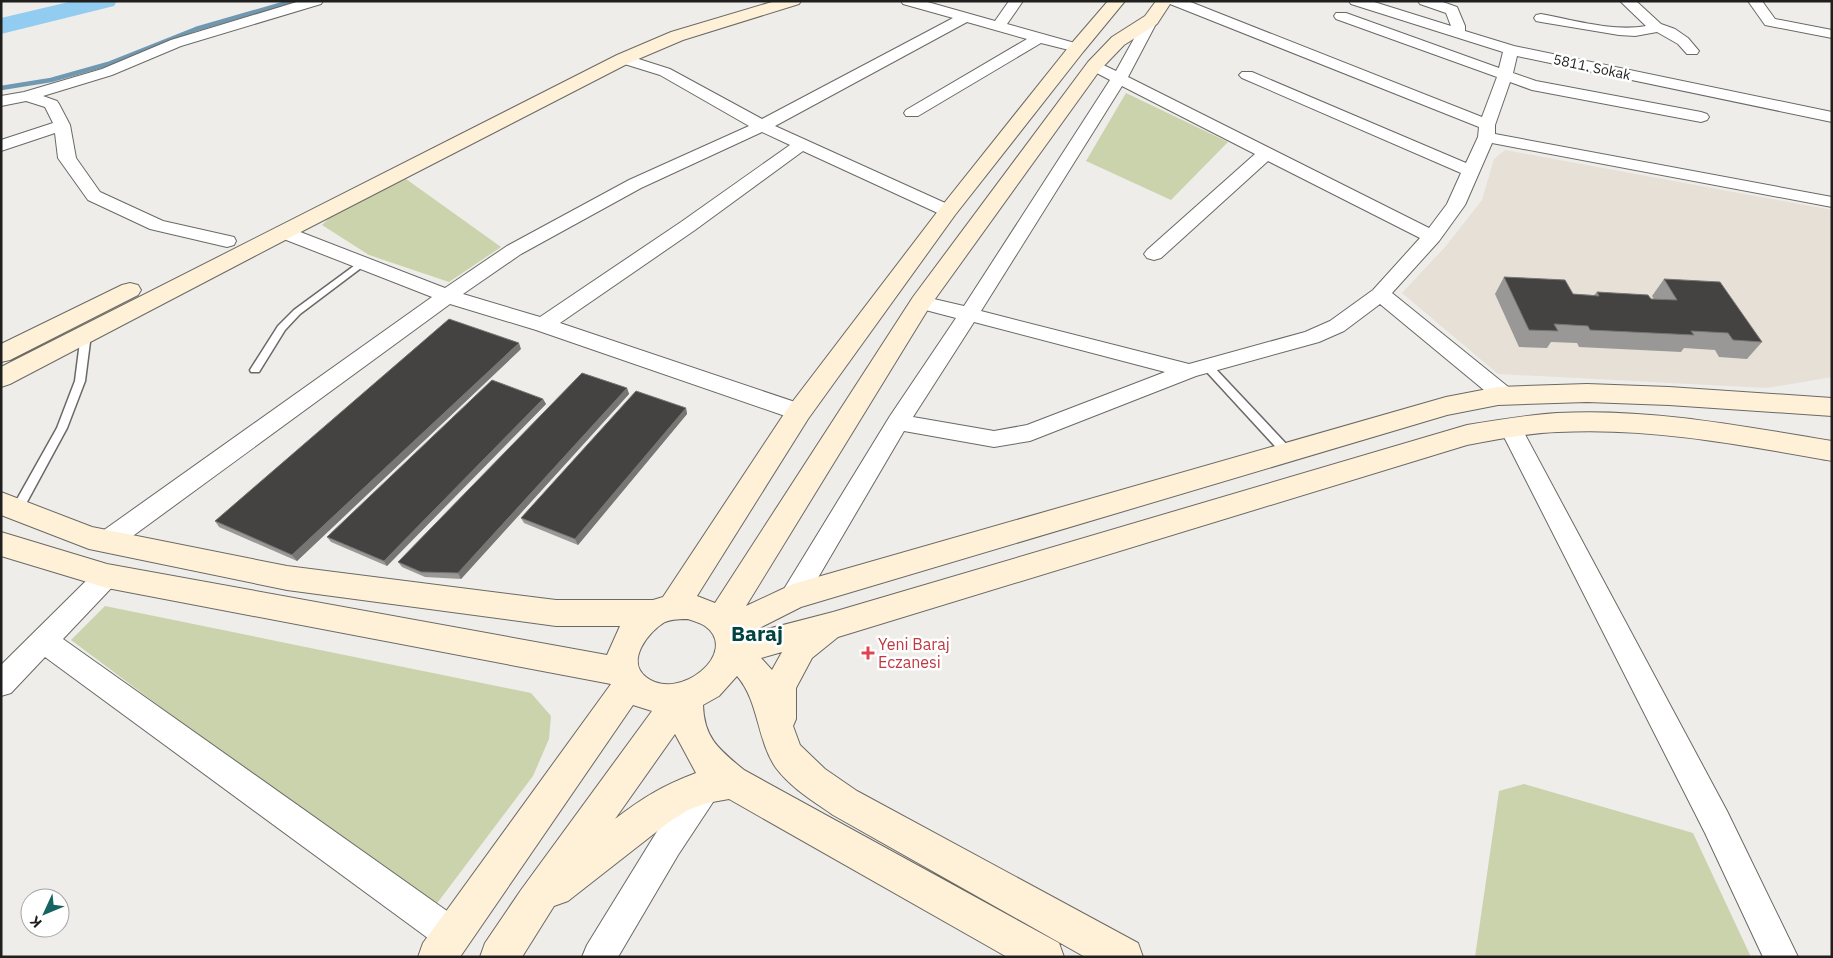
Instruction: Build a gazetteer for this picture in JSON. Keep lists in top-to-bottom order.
{
  "streets": {
    "street": ["5811. Sokak"]
  },
  "districts": ["Baraj"],
  "places": {
    "health": ["Yeni Baraj Eczanesi"]
  },
  "north": "bottom left"
}
